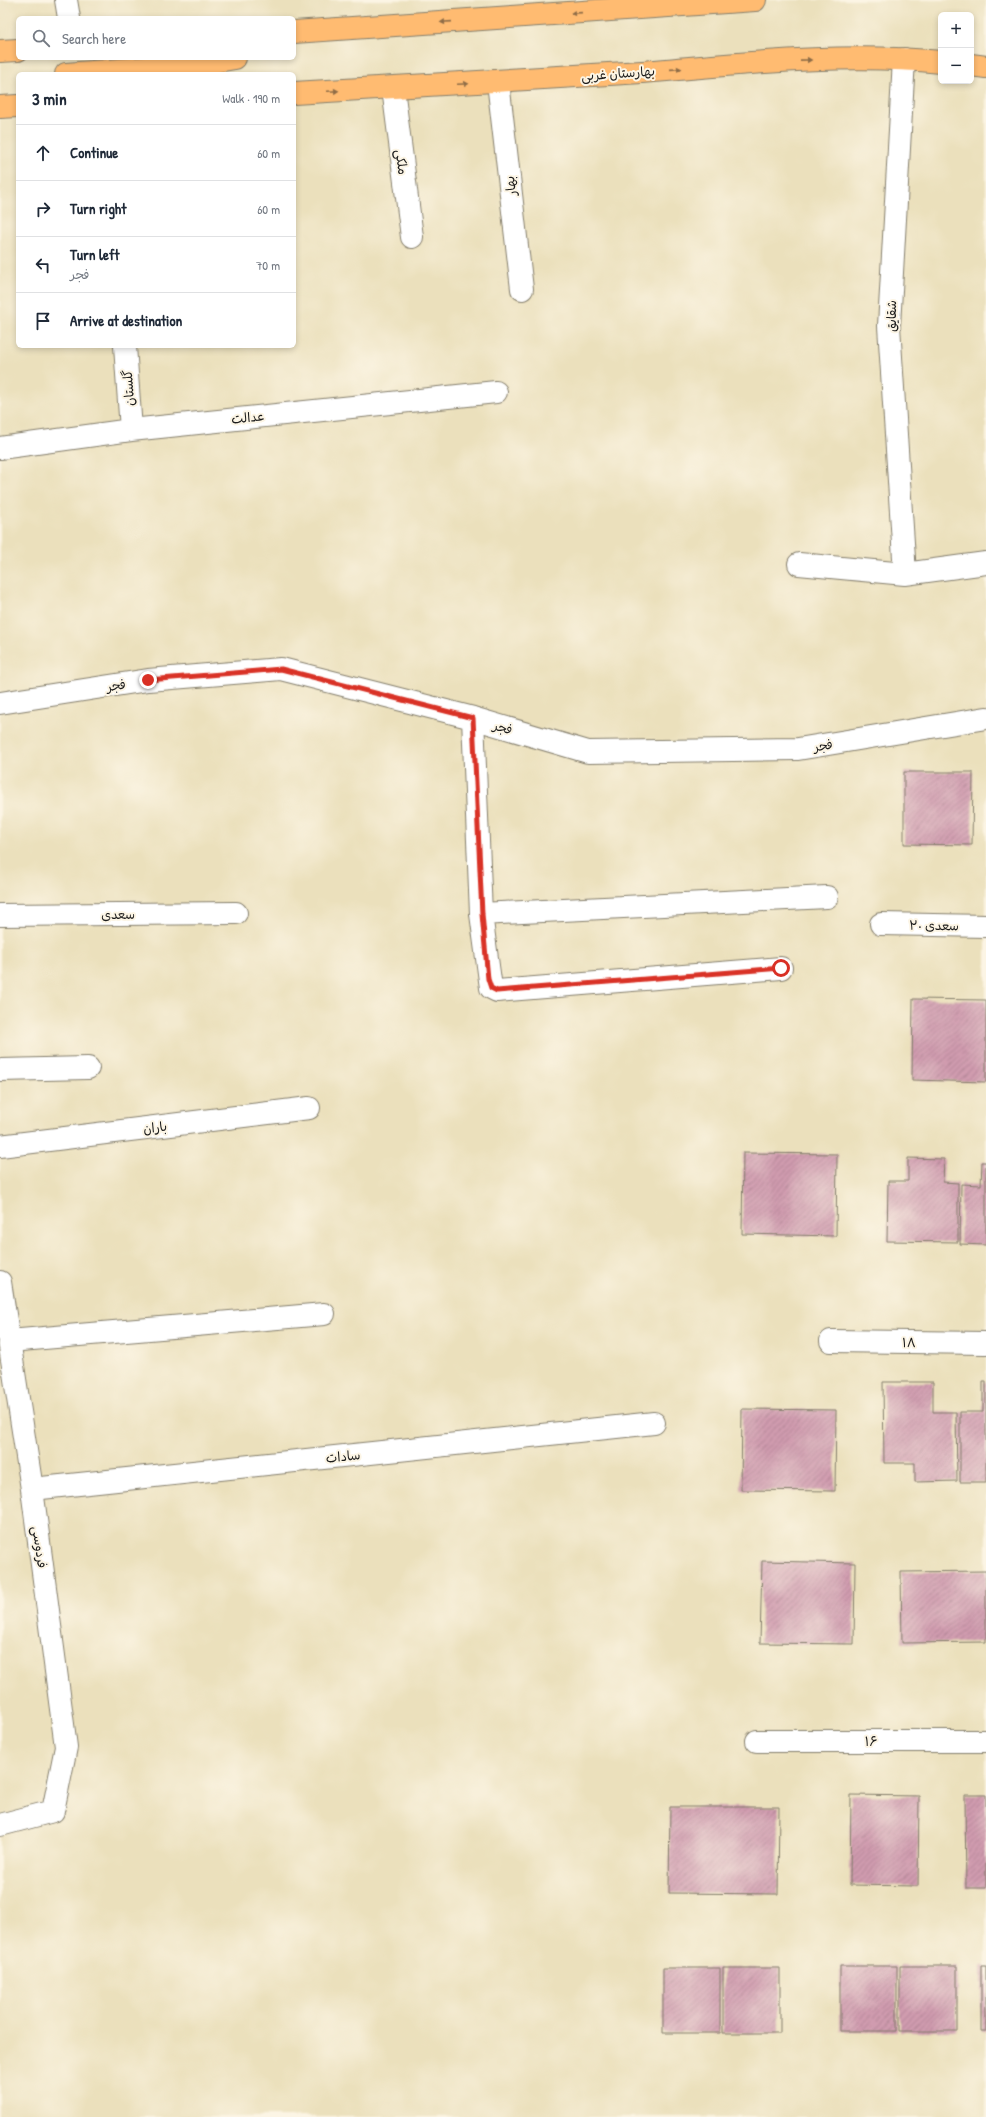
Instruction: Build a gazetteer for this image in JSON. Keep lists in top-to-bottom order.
{
  "streets": {
    "main road": ["بهارستان غربی"],
    "street": [
      "ملکی",
      "بهار",
      "شقایق",
      "گلستان",
      "عدالت",
      "فجر",
      "سعدی",
      "سعدی ۲۰",
      "باران",
      "۱۸",
      "سادات",
      "فردوسی",
      "۱۶"
    ]
  },
  "crossings": [
    ["بهارستان غربی", "ملکی"],
    ["بهارستان غربی", "بهار"],
    ["بهارستان غربی", "شقایق"],
    ["گلستان", "عدالت"],
    ["سادات", "فردوسی"]
  ],
  "page": {
    "map_buttons": ["+", "−"],
    "search": "Search here",
    "heading": ["3 min", "Walk · 190 m"],
    "list": [
      ["Continue", "60 m"],
      ["Turn right", "60 m"],
      ["Turn left", "فجر", "70 m"],
      "Arrive at destination"
    ]
  }
}
